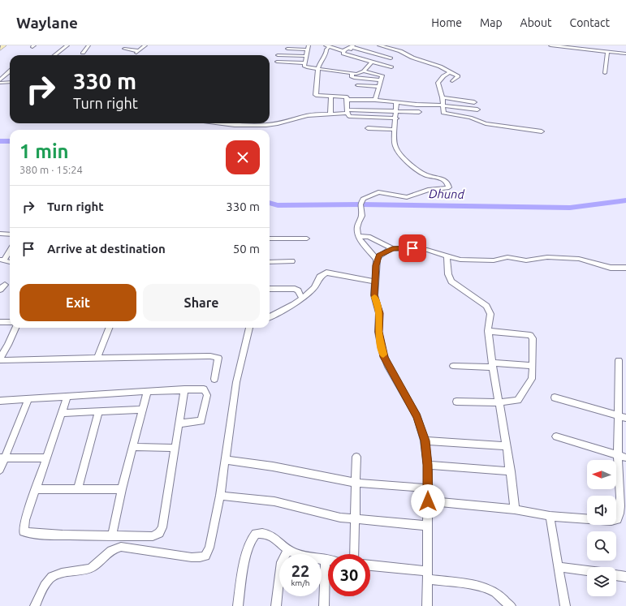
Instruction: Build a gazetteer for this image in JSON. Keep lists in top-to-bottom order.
{
  "water": ["Dhund"],
  "north": "left",
  "page": {
    "header": "Waylane",
    "nav": [
      "Home",
      "Map",
      "About",
      "Contact"
    ],
    "turn": ["330 m", "Turn right"],
    "heading": ["1 min", "380 m · 15:24"],
    "list": [
      {
        "name": "Turn right",
        "value": "330 m"
      },
      {
        "name": "Arrive at destination",
        "value": "50 m"
      }
    ],
    "buttons": ["Exit", "Share"],
    "speed": "22 km/h",
    "limit": "30"
  }
}
